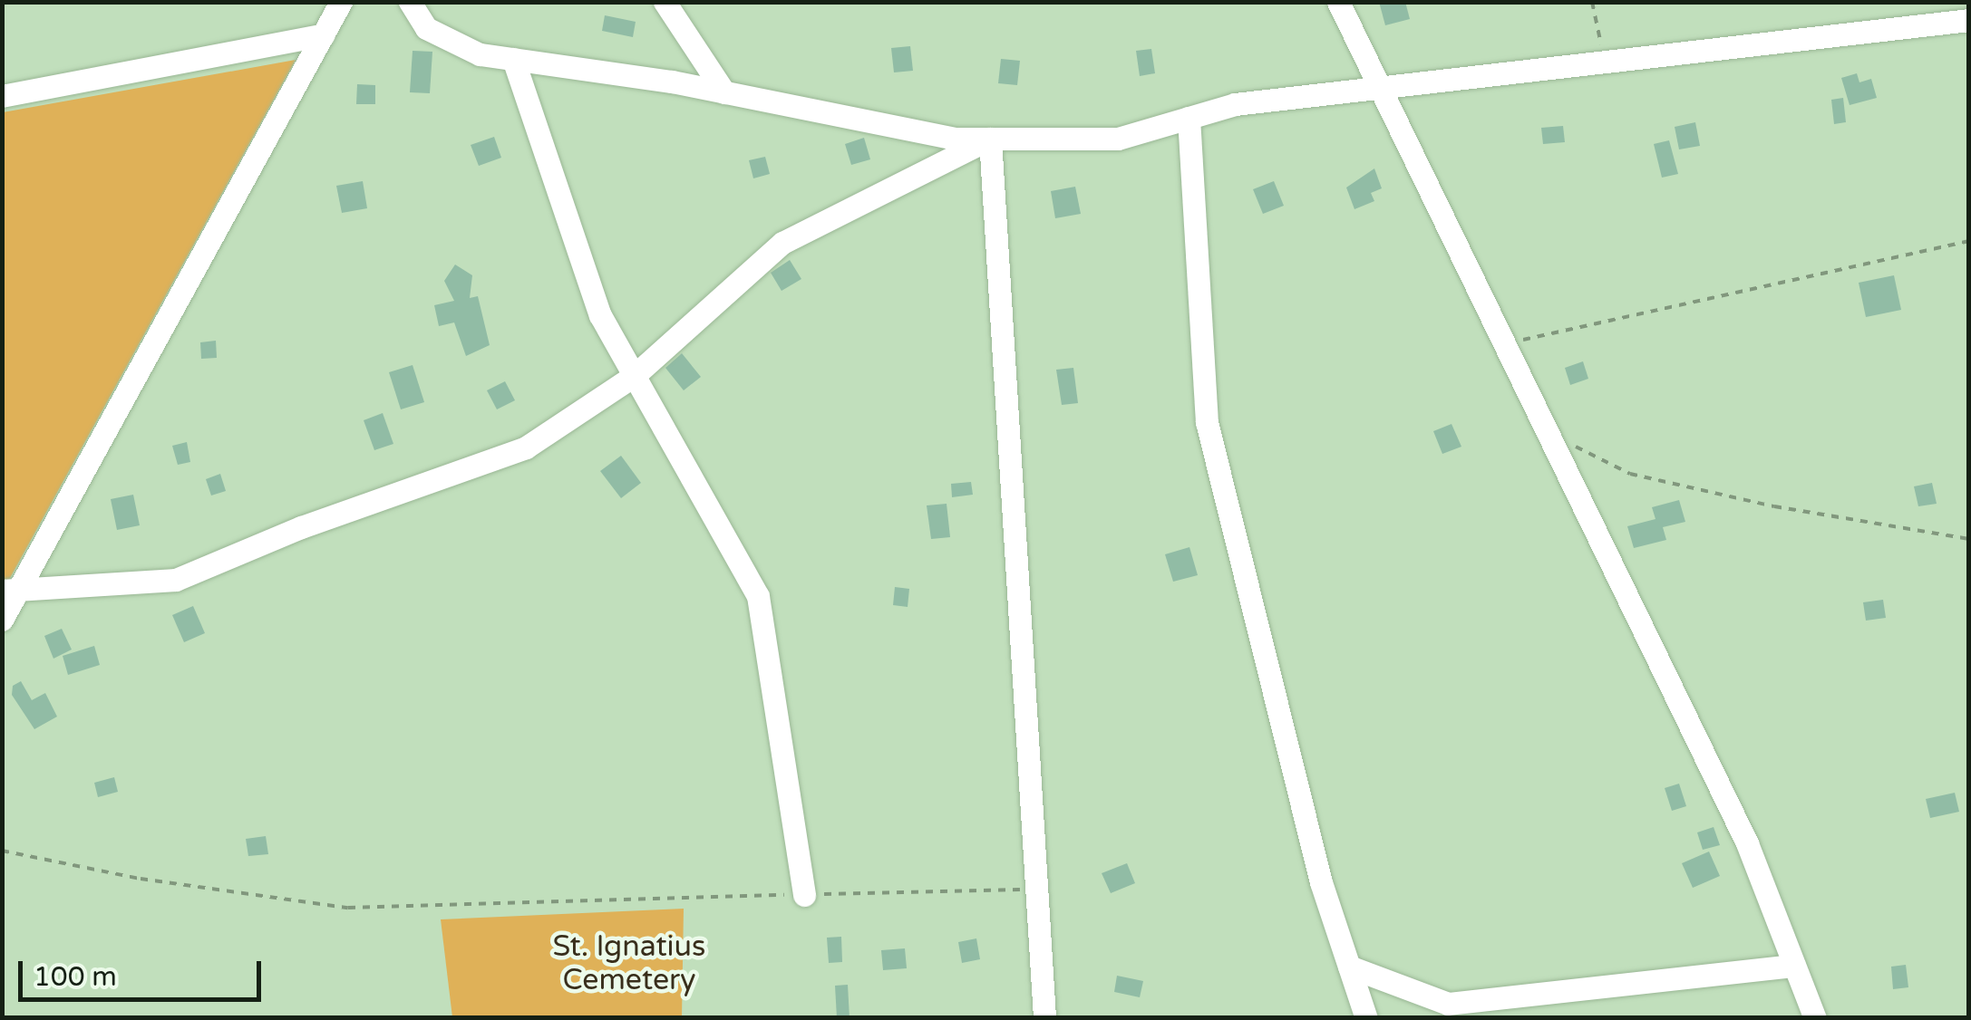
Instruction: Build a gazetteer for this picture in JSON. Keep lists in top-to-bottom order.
{
  "parks": ["St. Ignatius Cemetery"],
  "scale_bar": "100 m"
}
